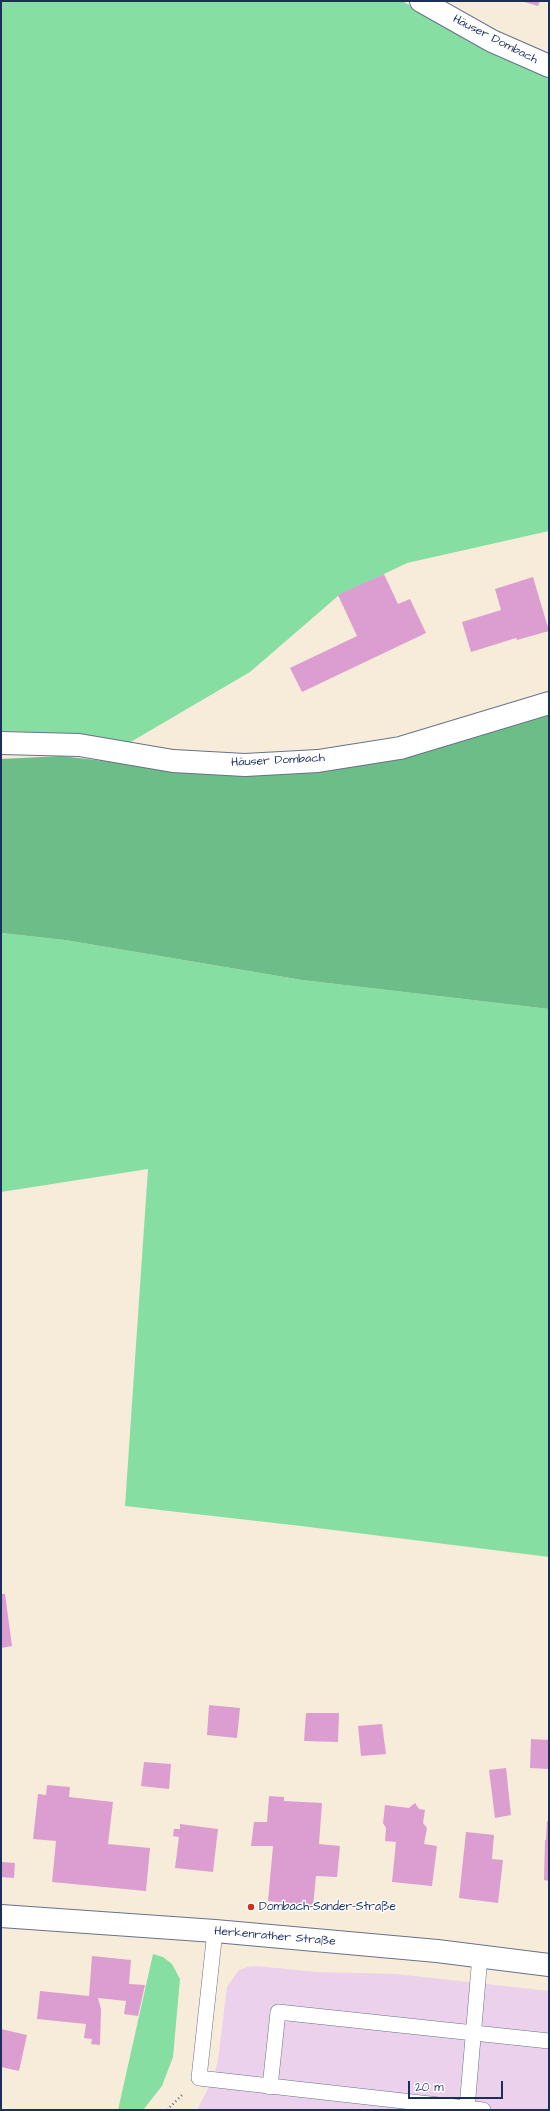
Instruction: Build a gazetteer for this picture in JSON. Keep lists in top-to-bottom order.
{
  "streets": {
    "street": ["Häuser Dombach", "Herkenrather Straße"]
  },
  "places": ["Dombach-Sander-Straße"],
  "scale_bar": "20 m"
}
